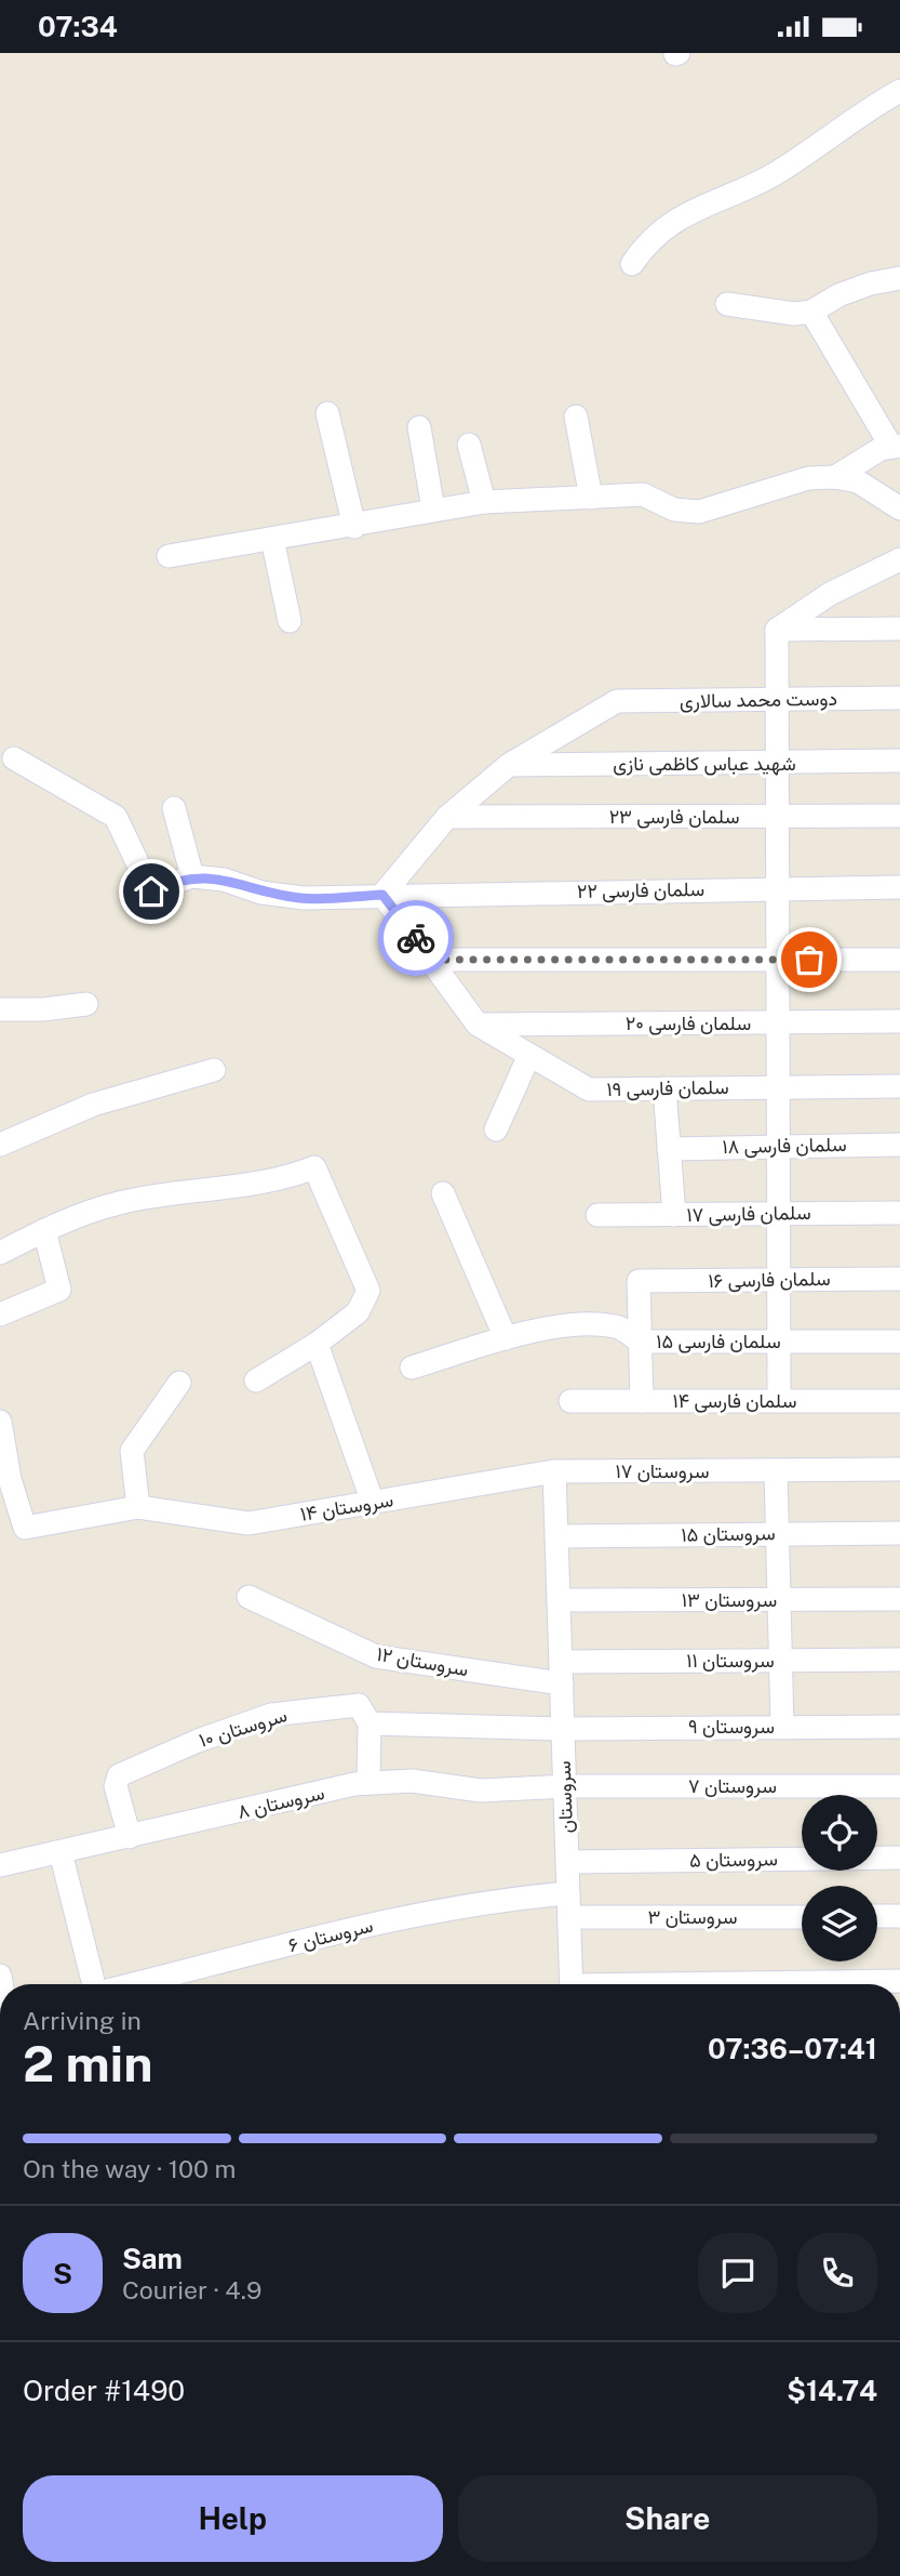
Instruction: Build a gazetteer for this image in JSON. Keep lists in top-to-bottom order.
{
  "streets": {
    "street": [
      "دوست محمد سالاری",
      "شهید عباس کاظمی نازی",
      "سلمان فارسی ۲۳",
      "سلمان فارسی ۲۲",
      "سلمان فارسی ۲۰",
      "سلمان فارسی ۱۹",
      "سلمان فارسی ۱۸",
      "سلمان فارسی ۱۷",
      "سلمان فارسی ۱۶",
      "سلمان فارسی ۱۵",
      "سلمان فارسی ۱۴",
      "سروستان ۱۷",
      "سروستان ۱۴",
      "سروستان ۱۵",
      "سروستان ۱۳",
      "سروستان ۱۱",
      "سروستان ۱۲",
      "سروستان ۹",
      "سروستان ۱۰",
      "سروستان ۷",
      "سروستان",
      "سروستان ۸",
      "سروستان ۵",
      "سروستان ۳",
      "سروستان ۶"
    ]
  },
  "crossings": [
    ["دوست محمد سالاری", "شهید عباس کاظمی نازی"],
    ["سلمان فارسی ۲۲", "سلمان فارسی ۱۹"],
    ["سلمان فارسی ۲۰", "سلمان فارسی ۱۹"],
    ["سلمان فارسی ۱۶", "سلمان فارسی ۱۵"],
    ["سروستان ۱۷", "سروستان ۱۴"],
    ["سروستان ۱۳", "سروستان"],
    ["سروستان ۱۱", "سروستان ۱۲"],
    ["سروستان ۱۱", "سروستان"],
    ["سروستان ۱۲", "سروستان"],
    ["سروستان ۹", "سروستان ۱۰"],
    ["سروستان ۹", "سروستان"],
    ["سروستان ۱۰", "سروستان"],
    ["سروستان ۱۰", "سروستان ۸"],
    ["سروستان ۷", "سروستان"],
    ["سروستان ۷", "سروستان ۸"],
    ["سروستان", "سروستان ۸"],
    ["سروستان", "سروستان ۵"],
    ["سروستان", "سروستان ۳"],
    ["سروستان", "سروستان ۶"]
  ],
  "page": {
    "status": "07:34",
    "heading": ["2 min", "Arriving in", "07:36–07:41"],
    "panel": [
      "Sam",
      "Courier · 4.9",
      "Order #1490",
      "$14.74"
    ],
    "bar": "On the way · 100 m",
    "round": "S",
    "buttons": ["Help", "Share"]
  }
}
